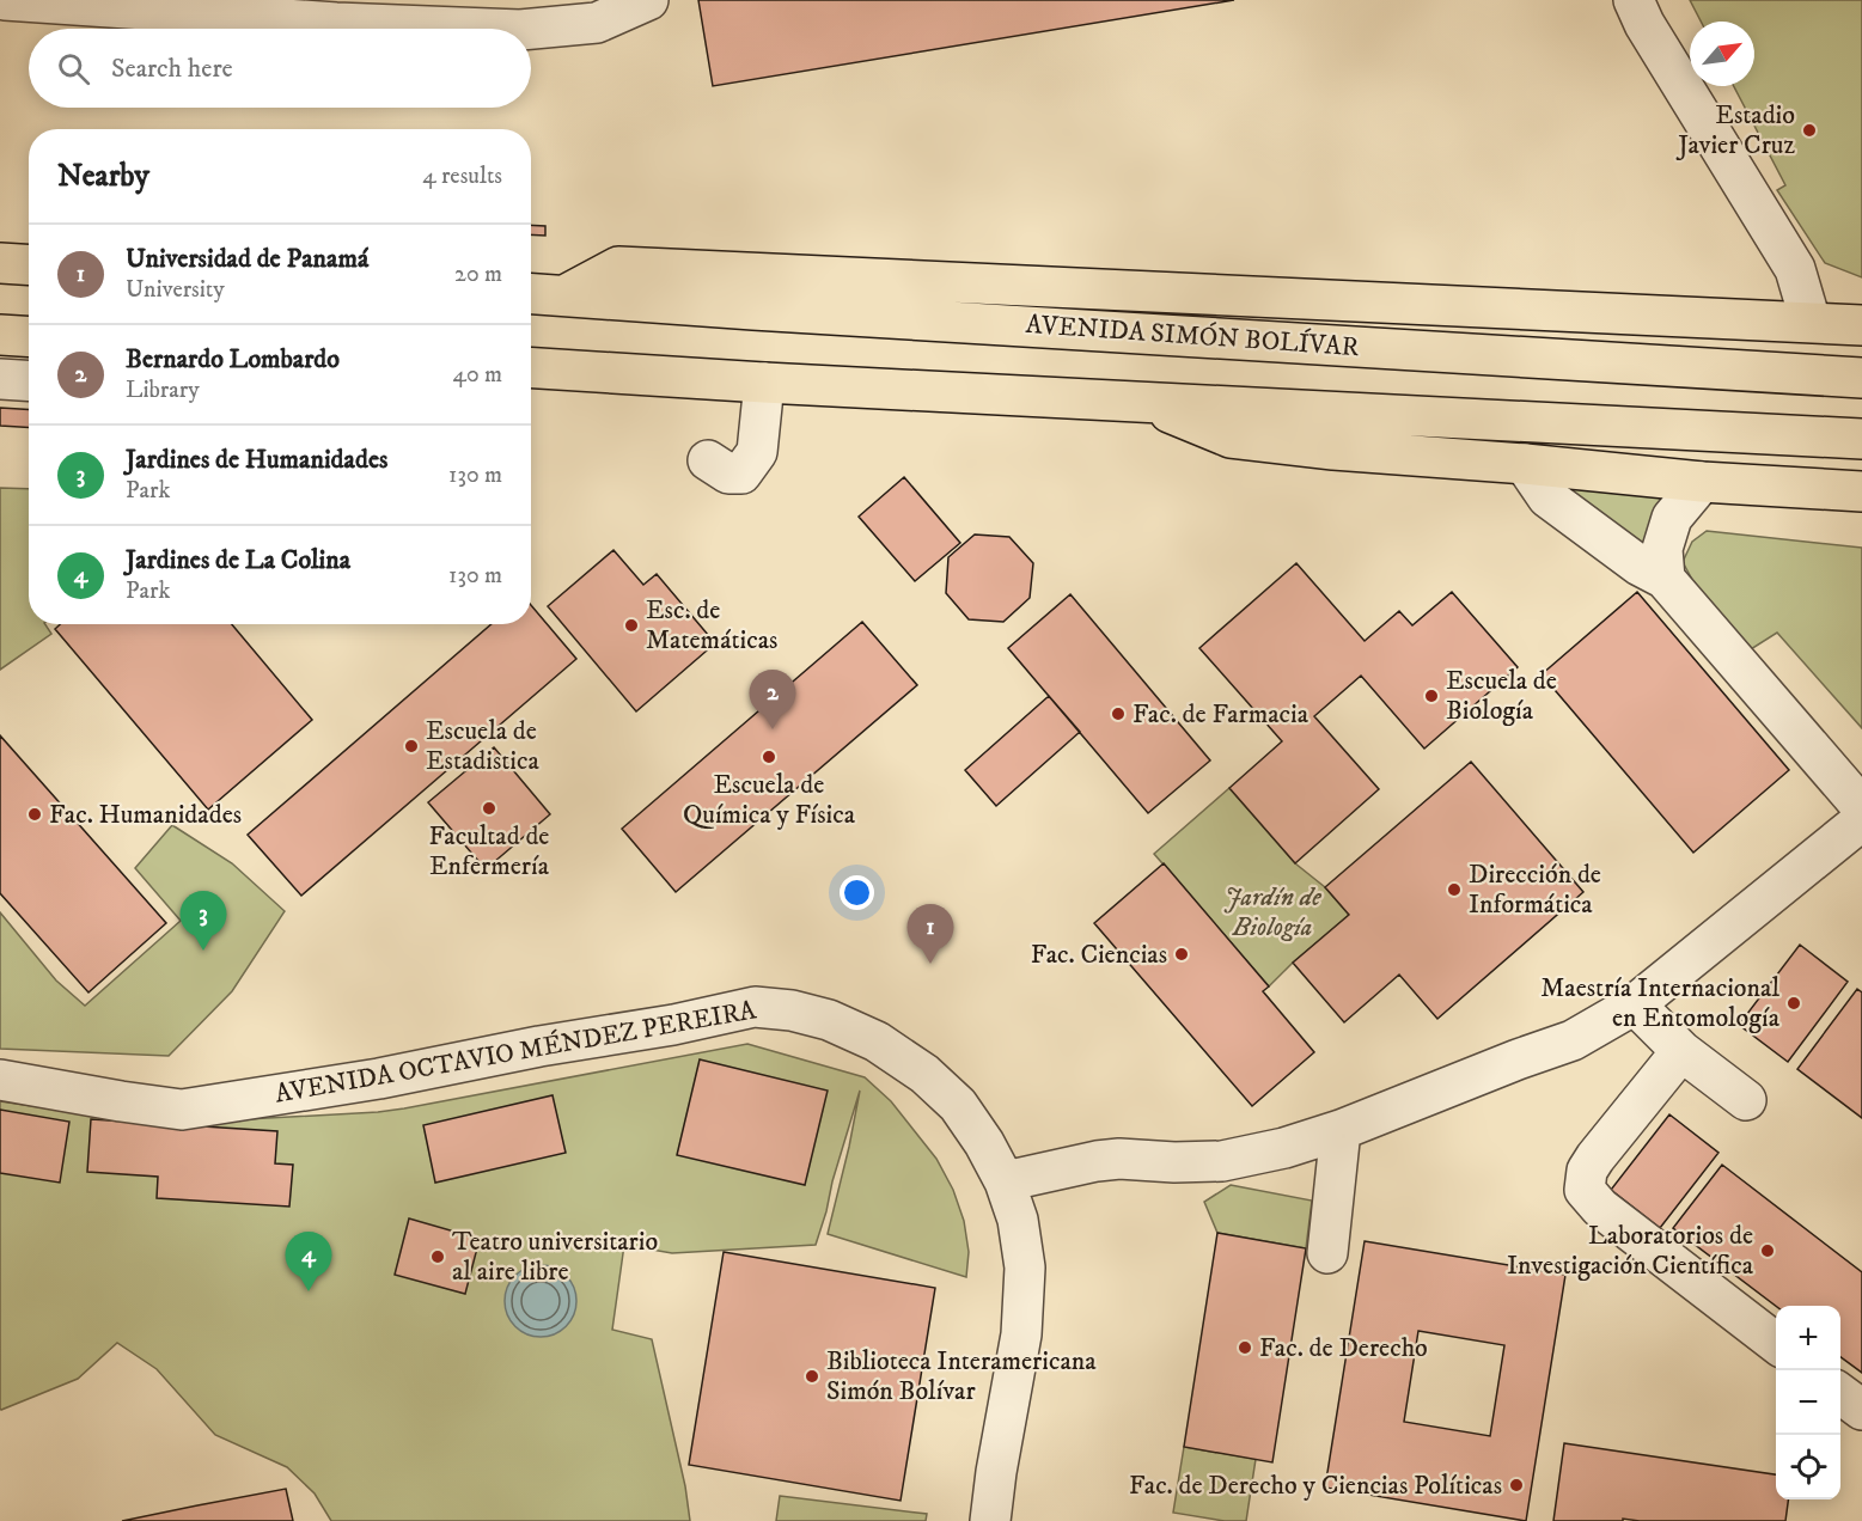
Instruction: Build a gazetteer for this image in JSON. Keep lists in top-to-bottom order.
{
  "streets": {
    "main road": ["AVENIDA SIMÓN BOLÍVAR"],
    "street": ["AVENIDA OCTAVIO MÉNDEZ PEREIRA"]
  },
  "parks": ["Jardín de Biología"],
  "places": [
    "Estadio Javier Cruz",
    "Esc. de Matemáticas",
    "Escuela de Biología",
    "Fac. de Farmacia",
    "Escuela de Estadistica",
    "Escuela de Química y Física",
    "Facultad de Enfermería",
    "Fac. Humanidades",
    "Dirección de Informática",
    "Fac. Ciencias",
    "Maestría Internacional en Entomología",
    "Laboratorios de Investigación Científica",
    "Teatro universitario al aire libre",
    "Fac. de Derecho",
    "Biblioteca Interamericana Simón Bolívar",
    "Fac. de Derecho y Ciencias Políticas"
  ],
  "north": "top right",
  "page": {
    "search": "Search here",
    "heading": ["Nearby", "4 results"],
    "list": [
      {
        "mark": "1",
        "name": "Universidad de Panamá",
        "note": "University",
        "value": "20 m"
      },
      {
        "mark": "2",
        "name": "Bernardo Lombardo",
        "note": "Library",
        "value": "40 m"
      },
      {
        "mark": "3",
        "name": "Jardines de Humanidades",
        "note": "Park",
        "value": "130 m"
      },
      {
        "mark": "4",
        "name": "Jardines de La Colina",
        "note": "Park",
        "value": "130 m"
      }
    ],
    "pins": [
      "2",
      "3",
      "1",
      "4"
    ],
    "map_buttons": ["+", "−"]
  }
}
